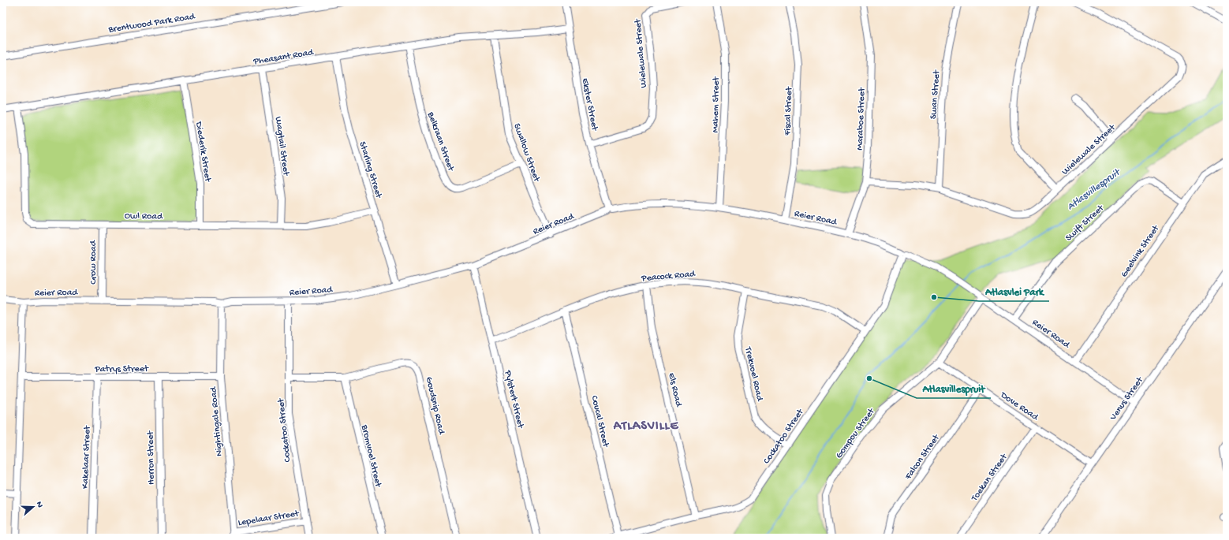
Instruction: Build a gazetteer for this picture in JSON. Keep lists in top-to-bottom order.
{
  "streets": {
    "street": [
      "Brentwood Park Road",
      "Wielewale Street",
      "Pheasant Road",
      "Swan Street",
      "Ekster Street",
      "Mahem Street",
      "Fiscal Street",
      "Maraboe Street",
      "Belkraan Street",
      "Wagtail Street",
      "Diederik Street",
      "Swallow Street",
      "Starling Street",
      "Owl Road",
      "Reier Road",
      "Swift Street",
      "Geelvink Street",
      "Crow Road",
      "Peacock Road",
      "Patrys Street",
      "Trekvoel Road",
      "Els Road",
      "Venus Street",
      "Pylstert Street",
      "Goudsnip Road",
      "Dove Road",
      "Coucal Street",
      "Nightingale Road",
      "Cockatoo Street",
      "Gompou Street",
      "Bromvoel Street",
      "Falcon Street",
      "Kakelaar Street",
      "Herron Street",
      "Toekan Street",
      "Lepelaar Street"
    ]
  },
  "crossings": [
    ["Wielewale Street", "Swan Street"],
    ["Wielewale Street", "Ekster Street"],
    ["Wielewale Street", "Maraboe Street"],
    ["Pheasant Road", "Ekster Street"],
    ["Pheasant Road", "Belkraan Street"],
    ["Pheasant Road", "Wagtail Street"],
    ["Pheasant Road", "Diederik Street"],
    ["Pheasant Road", "Swallow Street"],
    ["Pheasant Road", "Starling Street"],
    ["Pheasant Road", "Owl Road"],
    ["Ekster Street", "Reier Road"],
    ["Mahem Street", "Reier Road"],
    ["Fiscal Street", "Reier Road"],
    ["Maraboe Street", "Reier Road"],
    ["Belkraan Street", "Swallow Street"],
    ["Wagtail Street", "Owl Road"],
    ["Diederik Street", "Owl Road"],
    ["Swallow Street", "Reier Road"],
    ["Starling Street", "Owl Road"],
    ["Starling Street", "Reier Road"],
    ["Owl Road", "Crow Road"],
    ["Reier Road", "Swift Street"],
    ["Reier Road", "Geelvink Street"],
    ["Reier Road", "Crow Road"],
    ["Reier Road", "Venus Street"],
    ["Reier Road", "Pylstert Street"],
    ["Reier Road", "Nightingale Road"],
    ["Reier Road", "Cockatoo Street"],
    ["Reier Road", "Gompou Street"],
    ["Swift Street", "Geelvink Street"],
    ["Peacock Road", "Trekvoel Road"],
    ["Peacock Road", "Els Road"],
    ["Peacock Road", "Pylstert Street"],
    ["Peacock Road", "Coucal Street"],
    ["Peacock Road", "Cockatoo Street"],
    ["Patrys Street", "Nightingale Road"],
    ["Patrys Street", "Kakelaar Street"],
    ["Patrys Street", "Herron Street"],
    ["Trekvoel Road", "Cockatoo Street"],
    ["Els Road", "Cockatoo Street"],
    ["Venus Street", "Dove Road"],
    ["Goudsnip Road", "Cockatoo Street"],
    ["Goudsnip Road", "Bromvoel Street"],
    ["Dove Road", "Gompou Street"],
    ["Dove Road", "Falcon Street"],
    ["Dove Road", "Toekan Street"],
    ["Coucal Street", "Cockatoo Street"],
    ["Nightingale Road", "Lepelaar Street"],
    ["Cockatoo Street", "Lepelaar Street"]
  ],
  "districts": ["ATLASVILLE"],
  "water": ["Atlasvillespruit"],
  "places": ["Atlasvlei Park", "Atlasvillespruit"],
  "north": "right"
}
